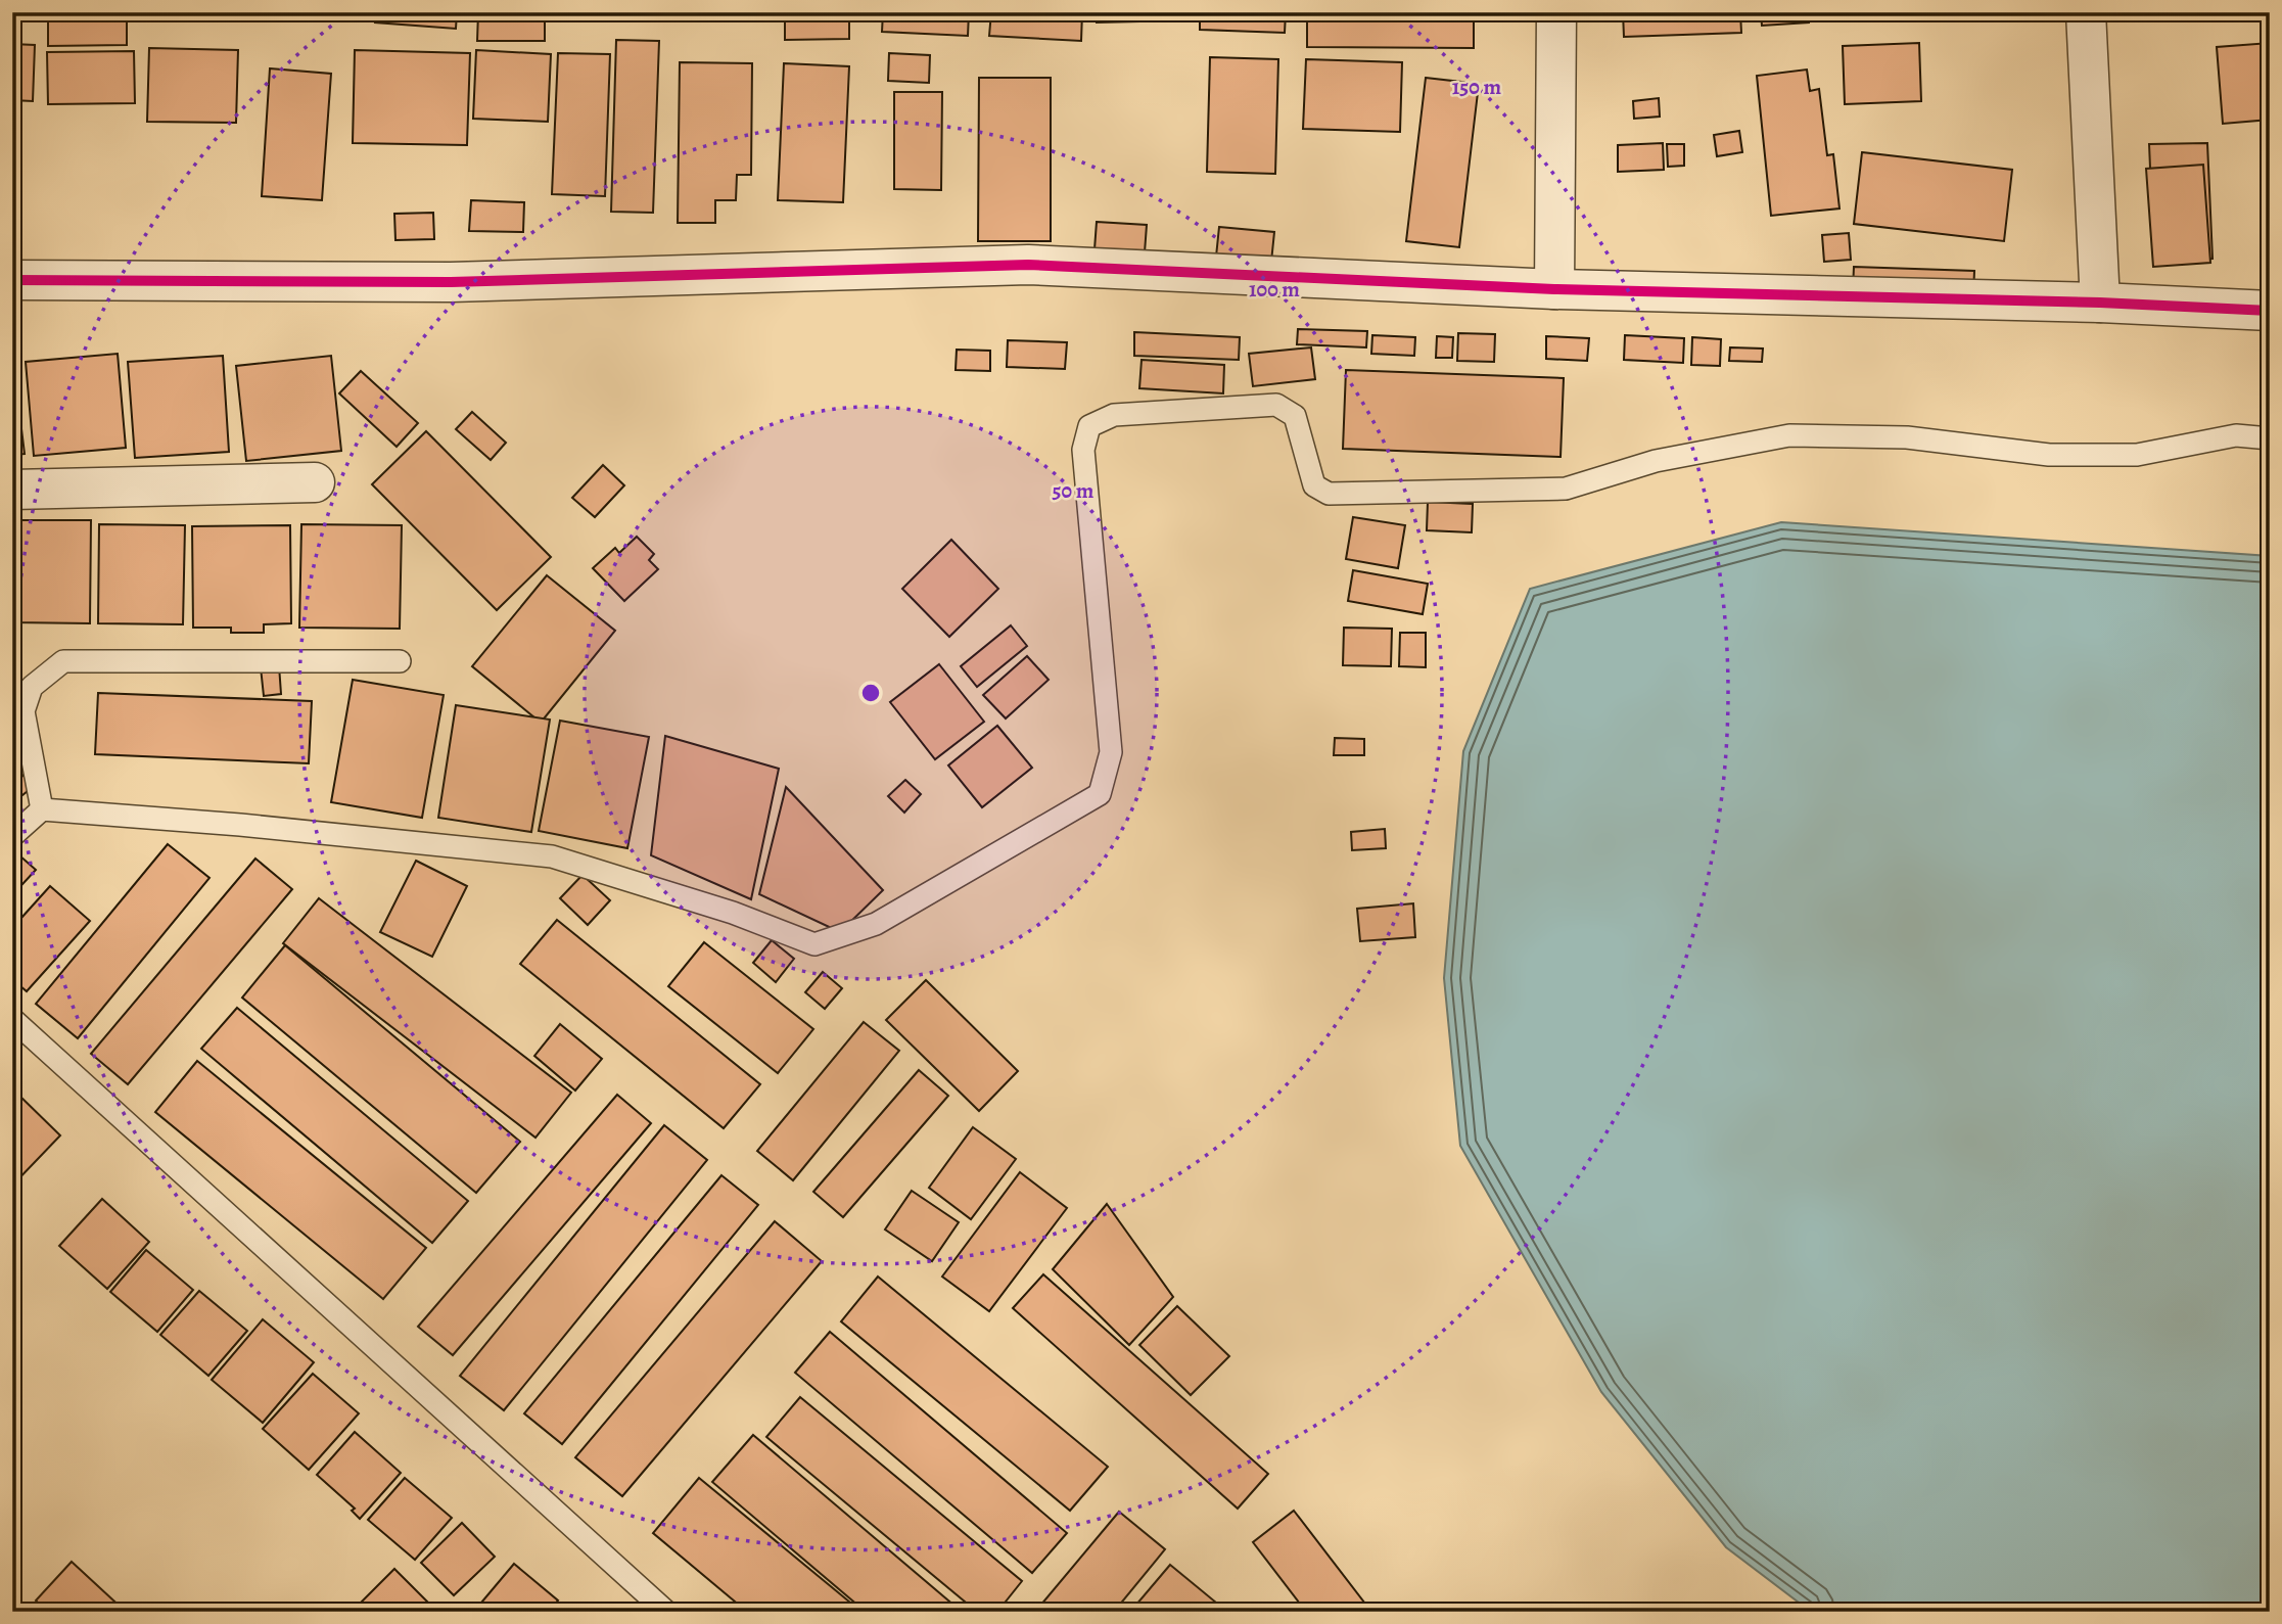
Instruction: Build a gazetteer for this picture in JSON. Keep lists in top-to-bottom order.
{
  "rings": ["150 m", "100 m", "50 m"]
}
